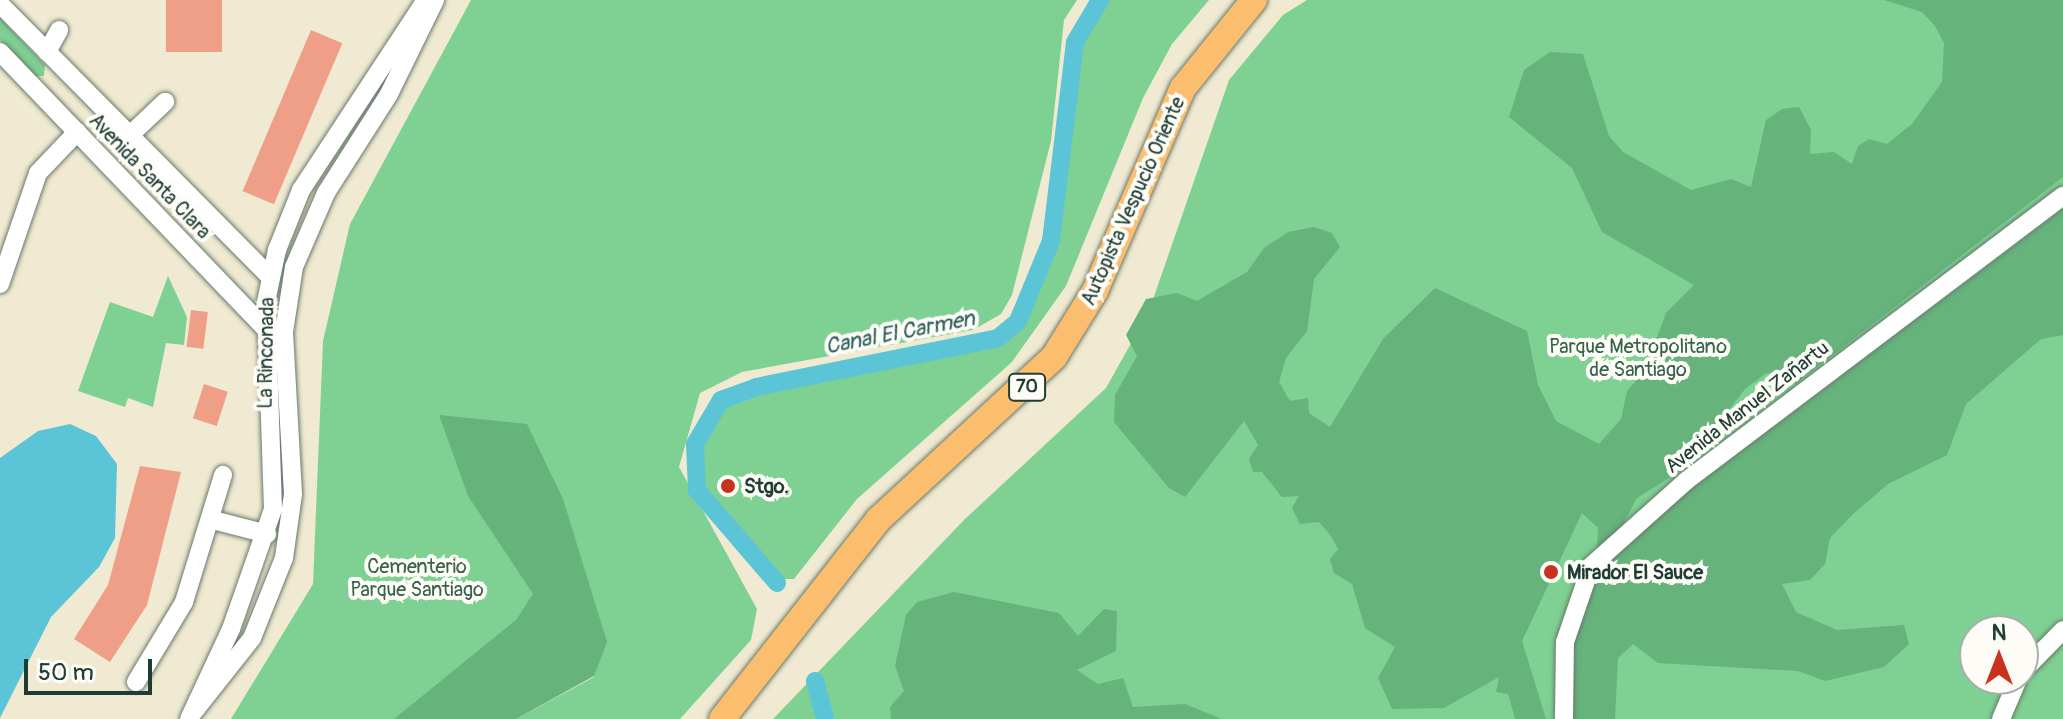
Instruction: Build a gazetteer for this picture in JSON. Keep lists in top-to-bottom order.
{
  "streets": {
    "highway": ["Autopista Vespucio Oriente", "70"],
    "street": ["Avenida Santa Clara", "La Rinconada", "Avenida Manuel Zañartu"]
  },
  "crossings": [
    ["Avenida Santa Clara", "La Rinconada"]
  ],
  "water": ["Canal El Carmen"],
  "parks": ["Parque Metropolitano de Santiago", "Cementerio Parque Santiago"],
  "places": ["Stgo.", "Mirador El Sauce"],
  "scale_bar": "50 m",
  "north": "top"
}
